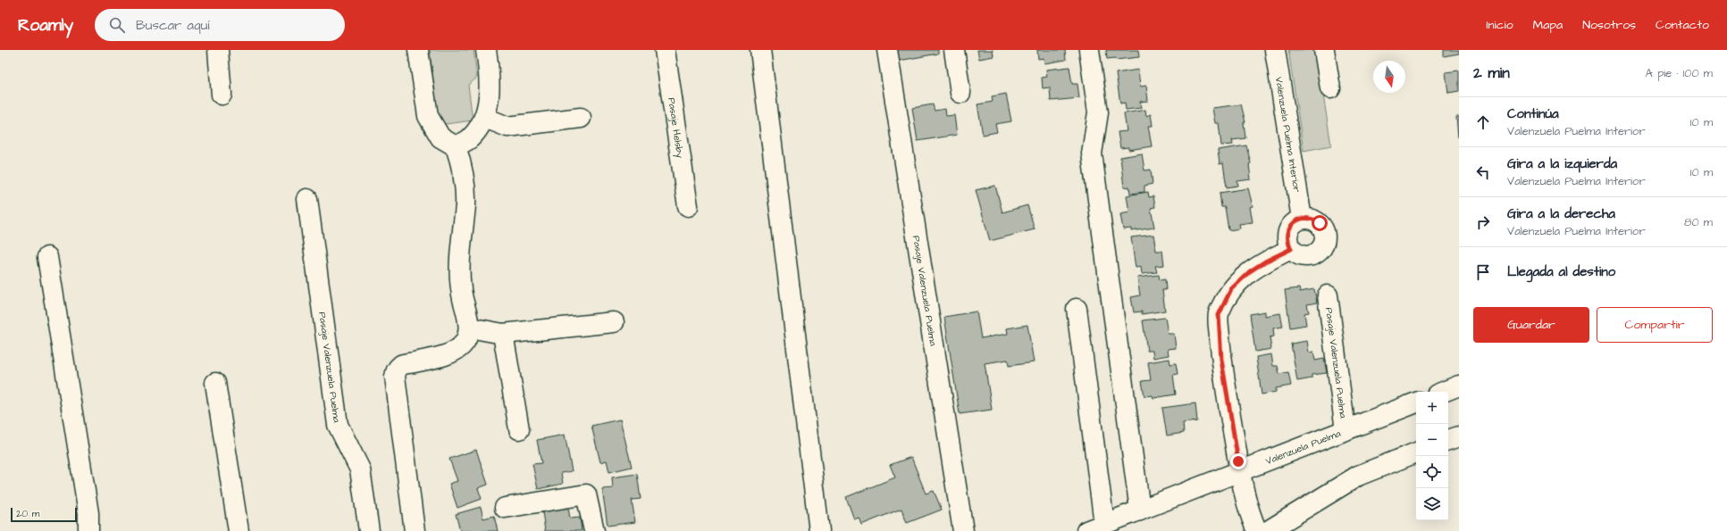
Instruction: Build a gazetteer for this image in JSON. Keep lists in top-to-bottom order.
{
  "streets": {
    "street": [
      "Pasaje Helsby",
      "Valenzuela Puelma Interior",
      "Pasaje Valenzuela Puelma",
      "Valenzuela Puelma"
    ]
  },
  "crossings": [
    ["Pasaje Valenzuela Puelma", "Valenzuela Puelma"]
  ],
  "scale_bar": "20 m",
  "north": "bottom",
  "page": {
    "header": "Roamly",
    "search": "Buscar aquí",
    "nav": [
      "Inicio",
      "Mapa",
      "Nosotros",
      "Contacto"
    ],
    "heading": ["2 min", "A pie · 100 m"],
    "list": [
      ["Continúa", "Valenzuela Puelma Interior", "10 m"],
      ["Gira a la izquierda", "Valenzuela Puelma Interior", "10 m"],
      ["Gira a la derecha", "Valenzuela Puelma Interior", "80 m"],
      "Llegada al destino"
    ],
    "buttons": ["Guardar", "Compartir"],
    "map_buttons": ["+", "−"],
    "scale": "20 m"
  }
}
